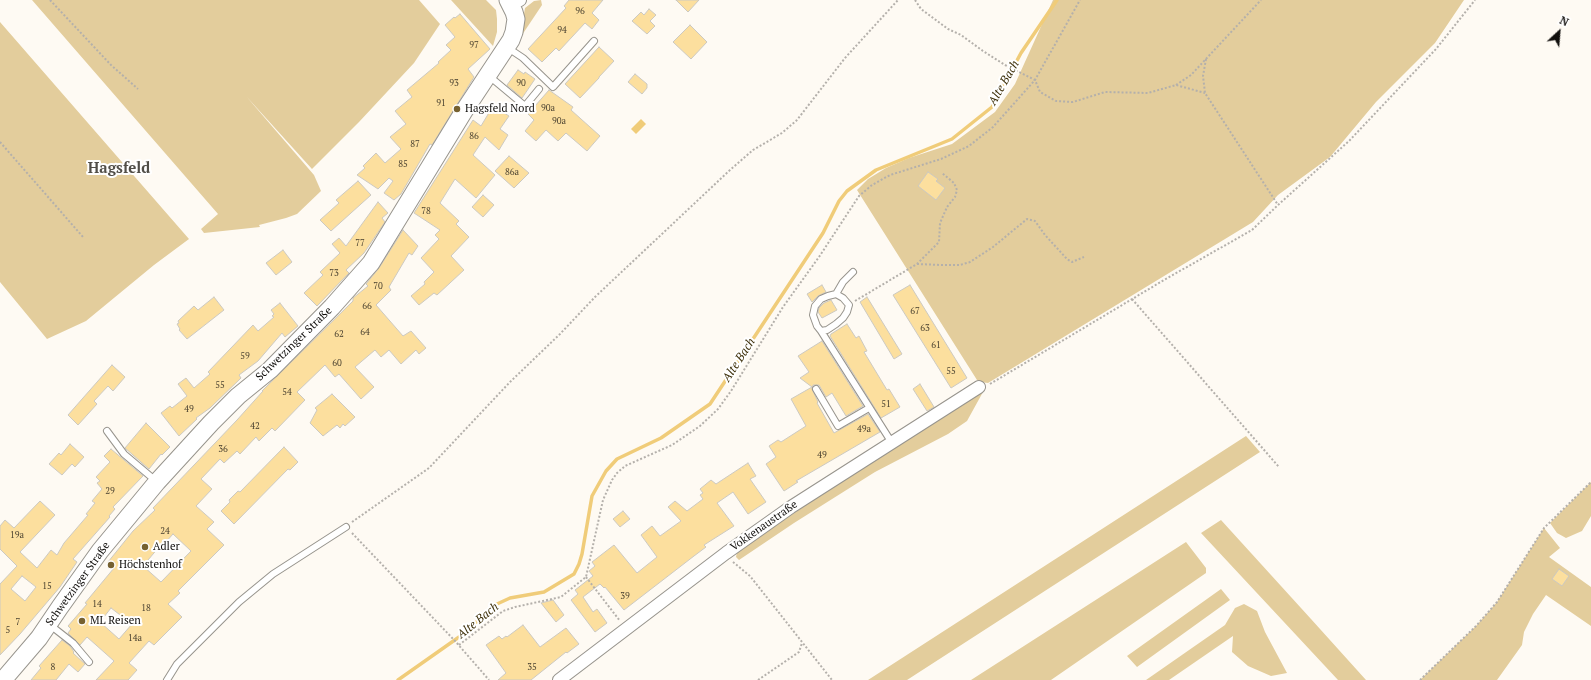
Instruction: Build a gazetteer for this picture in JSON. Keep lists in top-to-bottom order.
{
  "streets": {
    "main road": ["Schwetzinger Straße"],
    "street": ["Vokkenaustraße"]
  },
  "districts": ["Hagsfeld"],
  "water": ["Alte Bach"],
  "places": [
    "Hagsfeld Nord",
    "Adler",
    "Höchstenhof",
    "ML Reisen"
  ],
  "house_numbers": [
    "96",
    "94",
    "97",
    "93",
    "90",
    "91",
    "90a",
    "90a",
    "86",
    "87",
    "85",
    "86a",
    "78",
    "77",
    "73",
    "70",
    "66",
    "67",
    "63",
    "64",
    "62",
    "61",
    "59",
    "60",
    "55",
    "55",
    "54",
    "51",
    "49",
    "42",
    "49a",
    "36",
    "49",
    "29",
    "24",
    "19a",
    "15",
    "39",
    "14",
    "18",
    "7",
    "5",
    "14a",
    "8",
    "35"
  ],
  "north": "top right"
}
